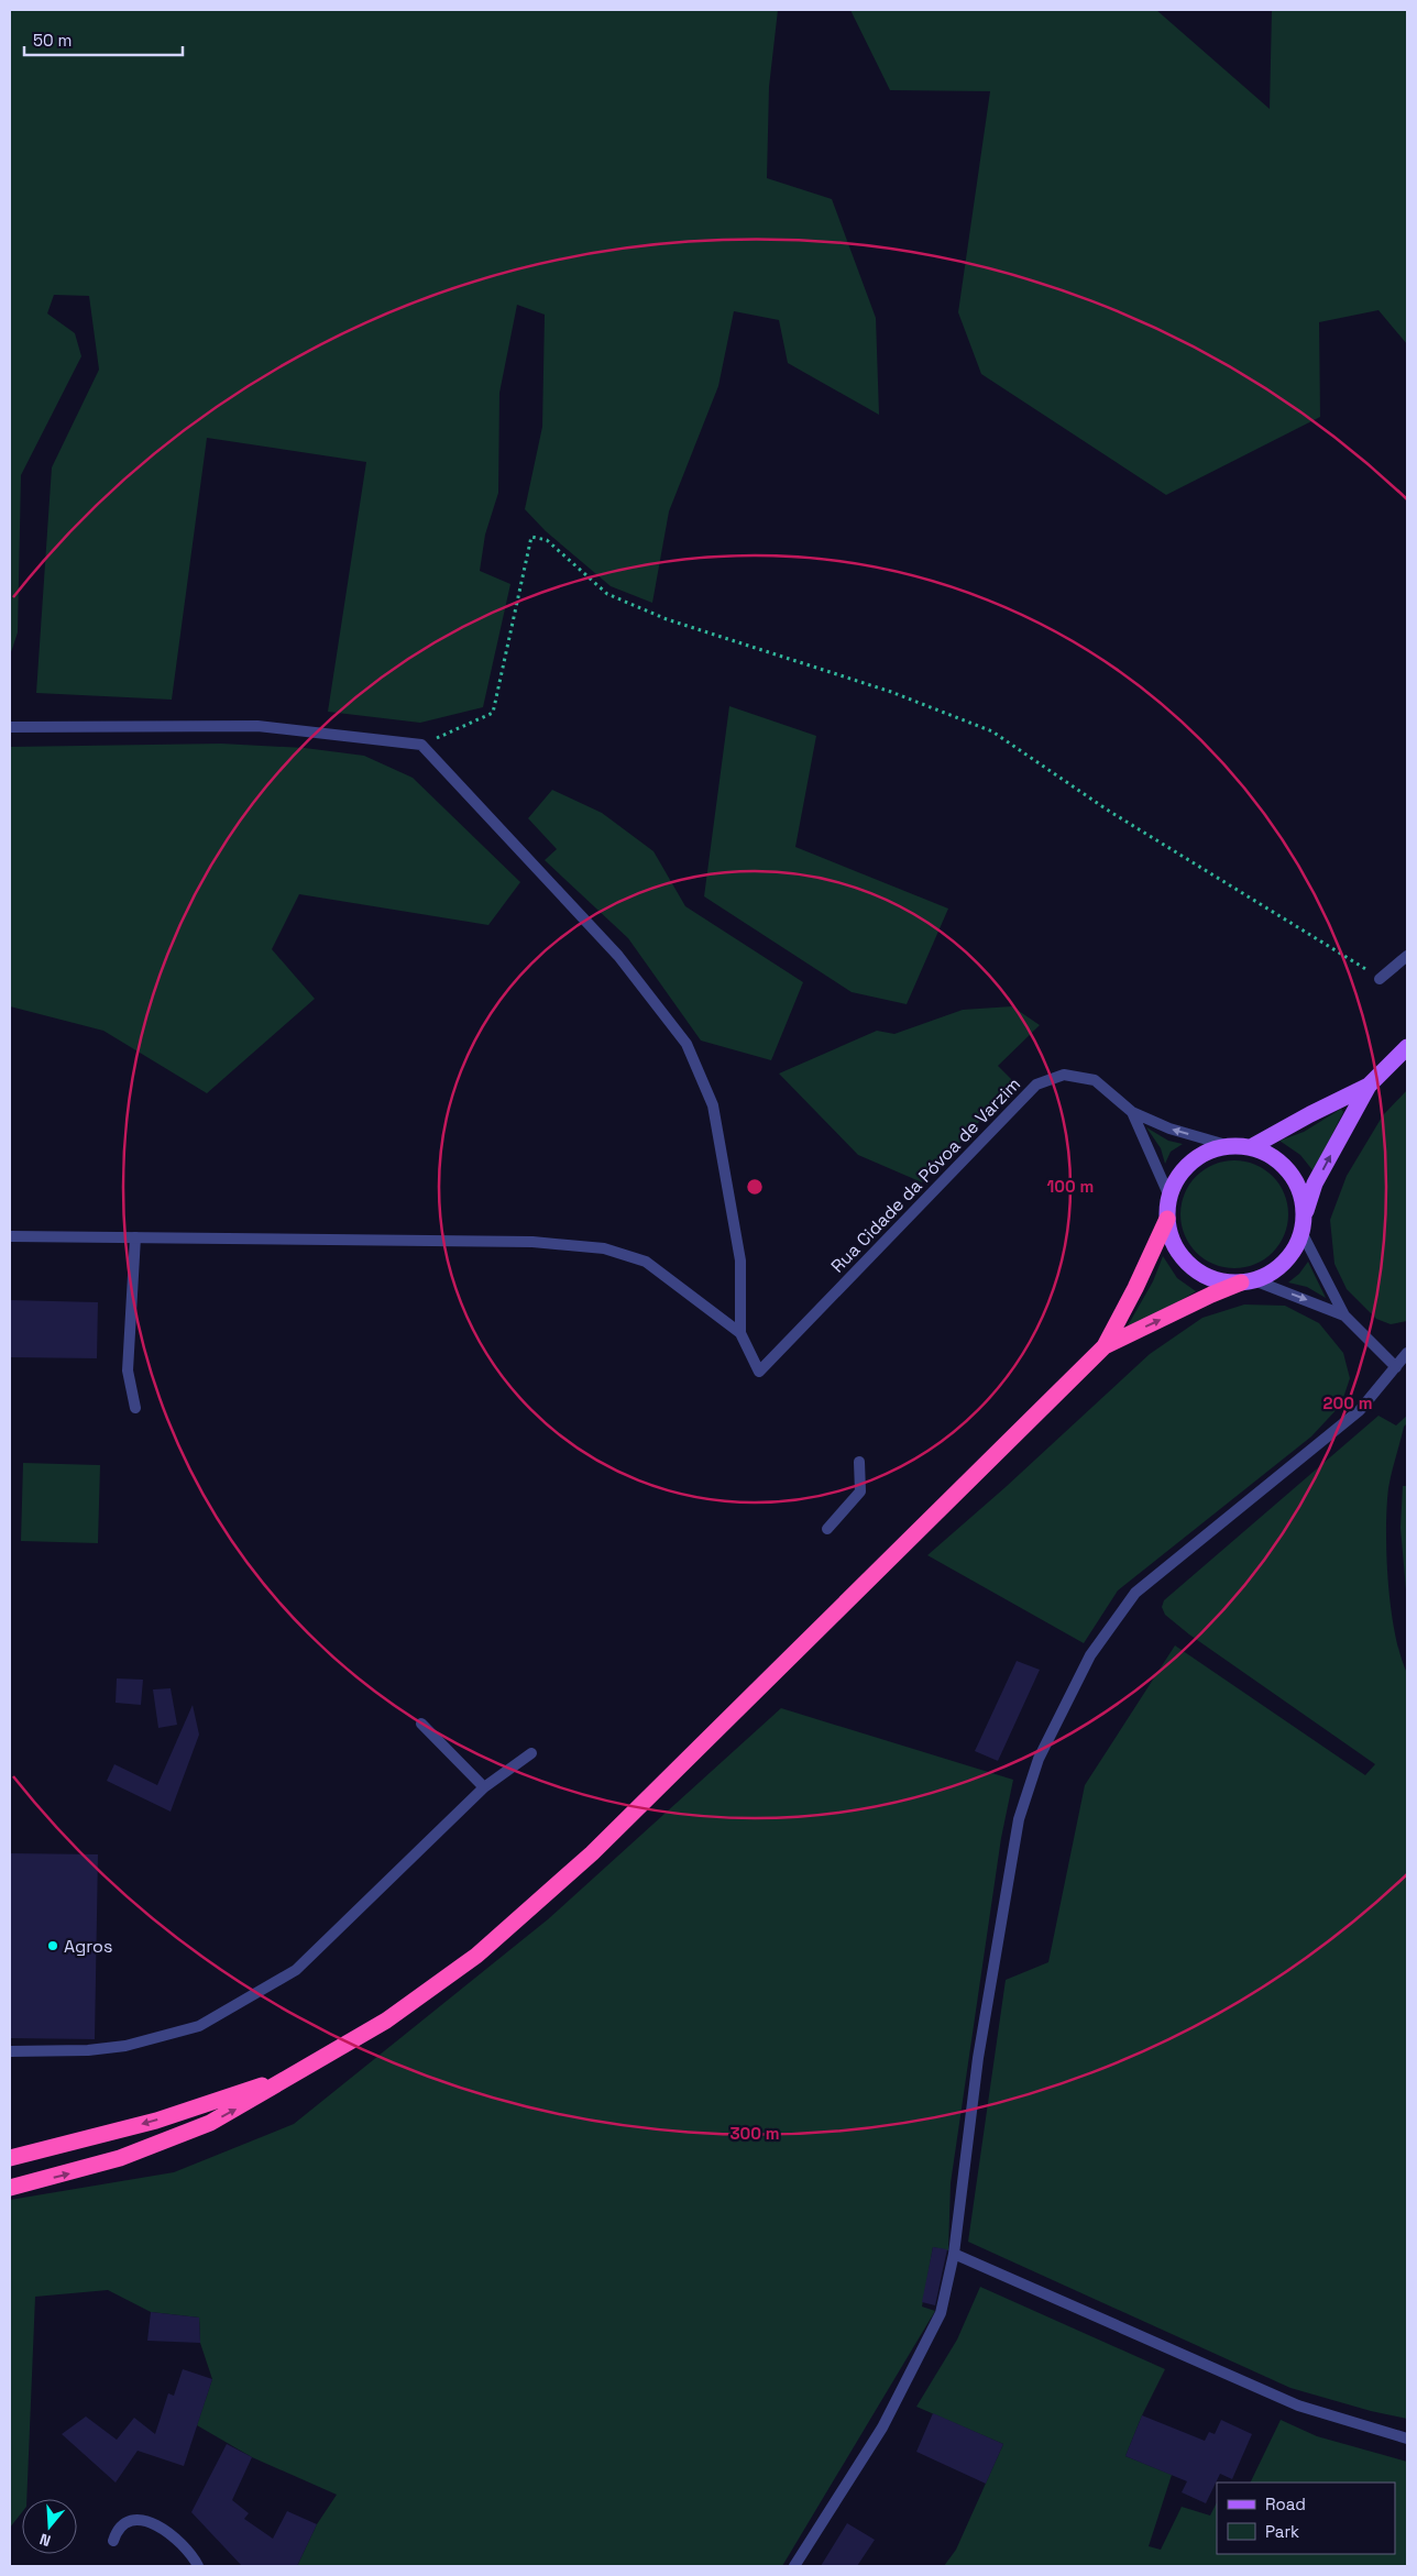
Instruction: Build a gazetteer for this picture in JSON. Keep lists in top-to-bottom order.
{
  "streets": {
    "street": ["Rua Cidade da Póvoa de Varzim"]
  },
  "places": ["Agros"],
  "legend": ["Road", "Park"],
  "scale_bar": "50 m",
  "north": "bottom",
  "rings": ["100 m", "200 m", "300 m"]
}
